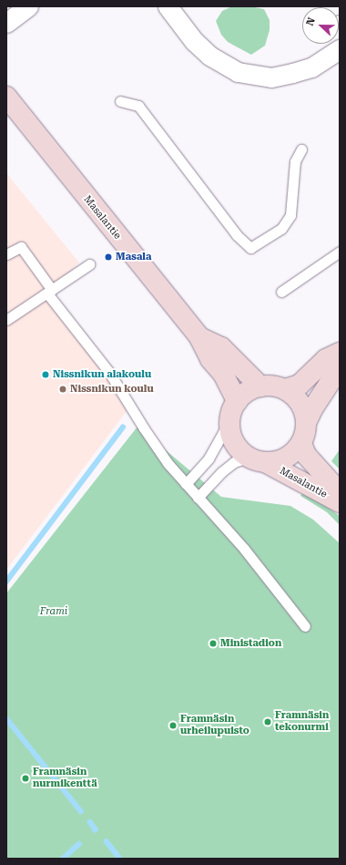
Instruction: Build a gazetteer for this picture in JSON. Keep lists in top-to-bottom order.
{
  "streets": {
    "street": ["Masalantie"]
  },
  "parks": ["Frami"],
  "places": [
    "Masala",
    "Nissnikun alakoulu",
    "Nissnikun koulu",
    "Ministadion",
    "Framnäsin tekonurmi",
    "Framnäsin urheilupuisto",
    "Framnäsin nurmikenttä"
  ],
  "north": "left"
}
